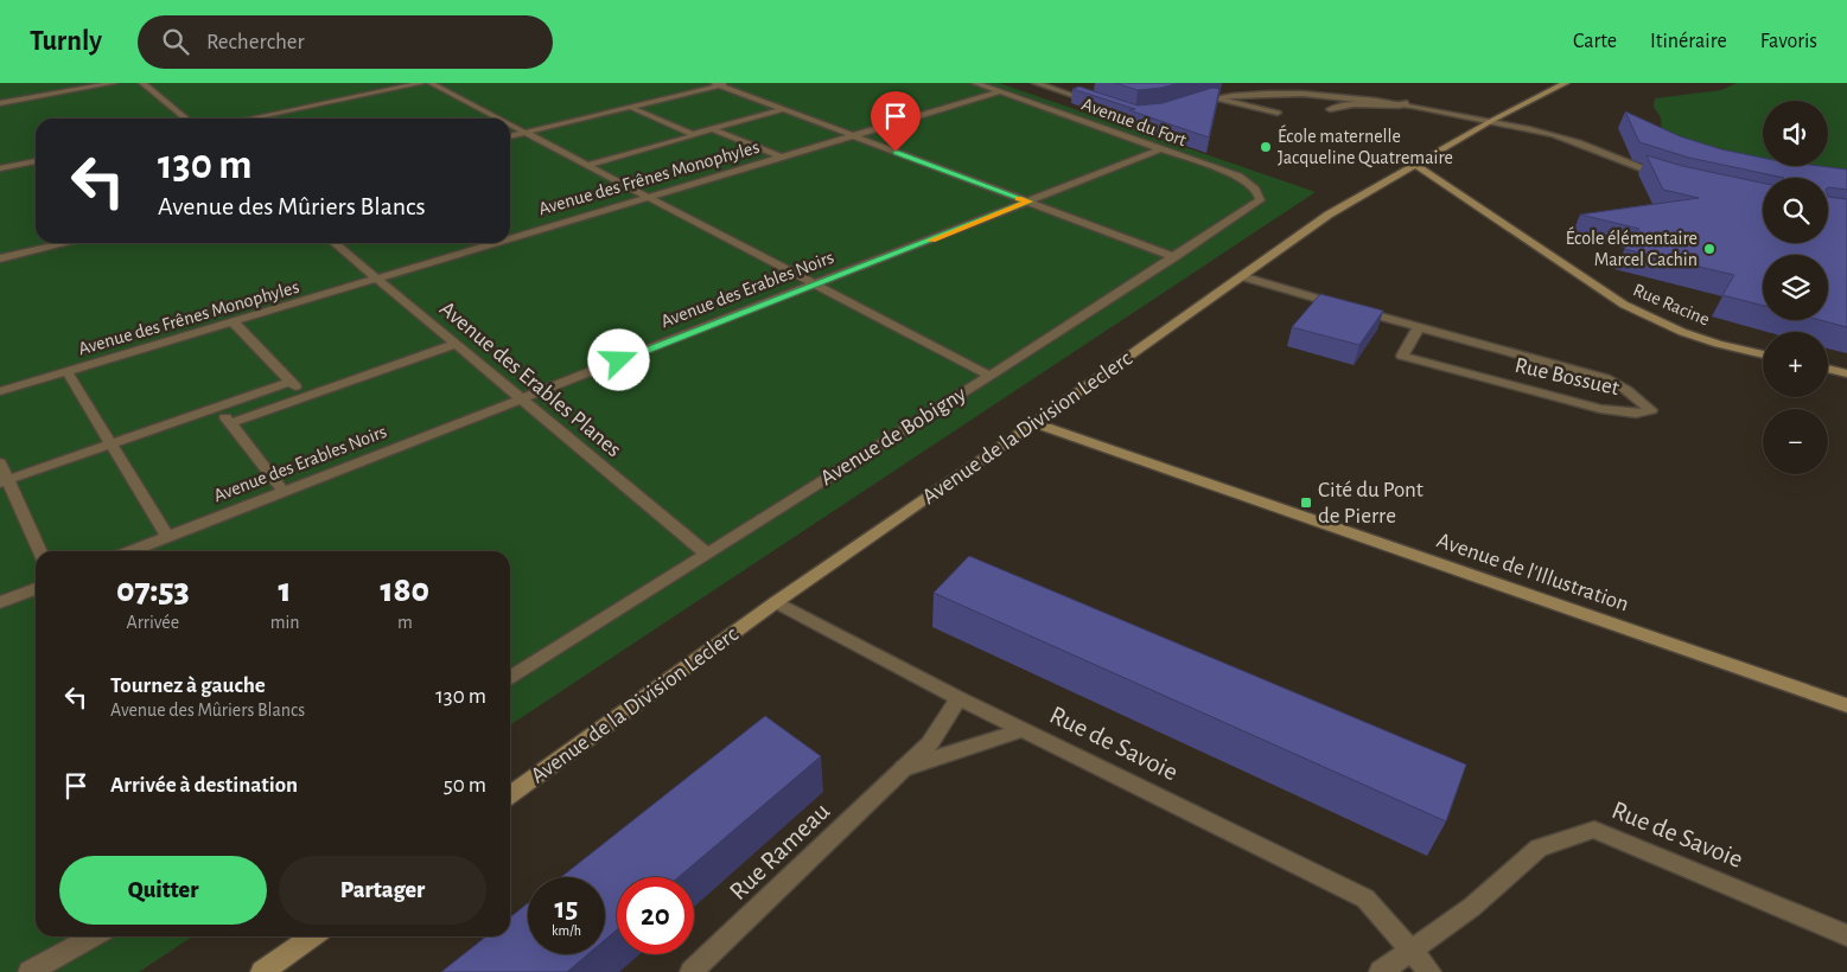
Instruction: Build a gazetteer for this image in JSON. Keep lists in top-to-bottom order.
{
  "streets": {
    "main road": ["Rue Racine", "Avenue de la Division Leclerc", "Avenue de l'Illustration"],
    "street": [
      "Avenue du Fort",
      "Avenue des Frênes Monophyles",
      "Avenue des Erables Noirs",
      "Rue Bossuet",
      "Avenue des Erables Planes",
      "Avenue de Bobigny",
      "Rue de Savoie",
      "Rue Rameau"
    ]
  },
  "crossings": [
    ["Avenue du Fort", "Avenue des Frênes Monophyles"],
    ["Avenue du Fort", "Avenue des Erables Noirs"],
    ["Avenue du Fort", "Avenue de Bobigny"],
    ["Avenue des Frênes Monophyles", "Avenue des Erables Planes"],
    ["Avenue des Erables Noirs", "Avenue des Erables Planes"],
    ["Rue Racine", "Avenue de la Division Leclerc"],
    ["Rue Bossuet", "Avenue de la Division Leclerc"],
    ["Avenue des Erables Planes", "Avenue de Bobigny"],
    ["Avenue de la Division Leclerc", "Avenue de l'Illustration"],
    ["Avenue de la Division Leclerc", "Rue de Savoie"],
    ["Rue de Savoie", "Rue Rameau"]
  ],
  "places": {
    "other": ["École maternelle Jacqueline Quatremaire", "École élémentaire Marcel Cachin"],
    "transit": ["Cité du Pont de Pierre"]
  },
  "page": {
    "header": "Turnly",
    "search": "Rechercher",
    "nav": ["Carte", "Itinéraire", "Favoris"],
    "map_buttons": ["+", "−"],
    "turn": ["130 m", "Avenue des Mûriers Blancs"],
    "eta": [
      "07:53",
      "Arrivée",
      "1",
      "min",
      "180",
      "m"
    ],
    "list": [
      {
        "name": "Tournez à gauche",
        "note": "Avenue des Mûriers Blancs",
        "value": "130 m"
      },
      {
        "name": "Arrivée à destination",
        "value": "50 m"
      }
    ],
    "buttons": ["Quitter", "Partager"],
    "speed": "15 km/h",
    "limit": "20"
  }
}
